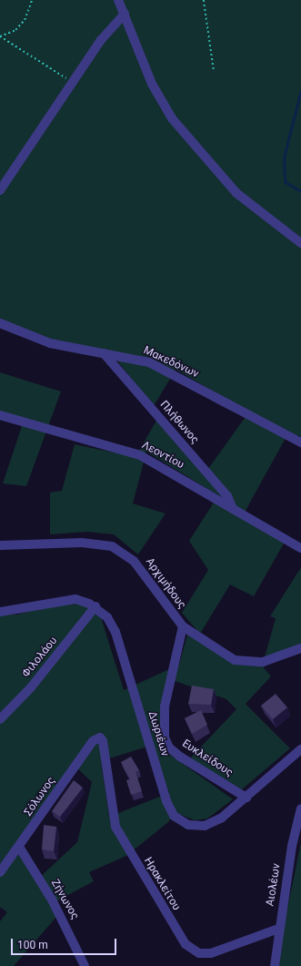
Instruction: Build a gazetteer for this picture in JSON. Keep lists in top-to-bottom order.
{
  "streets": {
    "street": [
      "Μακεδόνων",
      "Πλήθωνος",
      "Λεοντίου",
      "Αρχιμήδους",
      "Φιλολάου",
      "Δωριέων",
      "Ευκλείδους",
      "Σόλωνος",
      "Ηρακλείτου",
      "Αιολέων",
      "Ζήνωνος"
    ]
  },
  "crossings": [
    ["Μακεδόνων", "Πλήθωνος"],
    ["Πλήθωνος", "Λεοντίου"],
    ["Αρχιμήδους", "Ευκλείδους"],
    ["Φιλολάου", "Δωριέων"],
    ["Δωριέων", "Ευκλείδους"],
    ["Σόλωνος", "Ηρακλείτου"],
    ["Σόλωνος", "Ζήνωνος"],
    ["Ηρακλείτου", "Αιολέων"]
  ],
  "scale_bar": "100 m"
}
